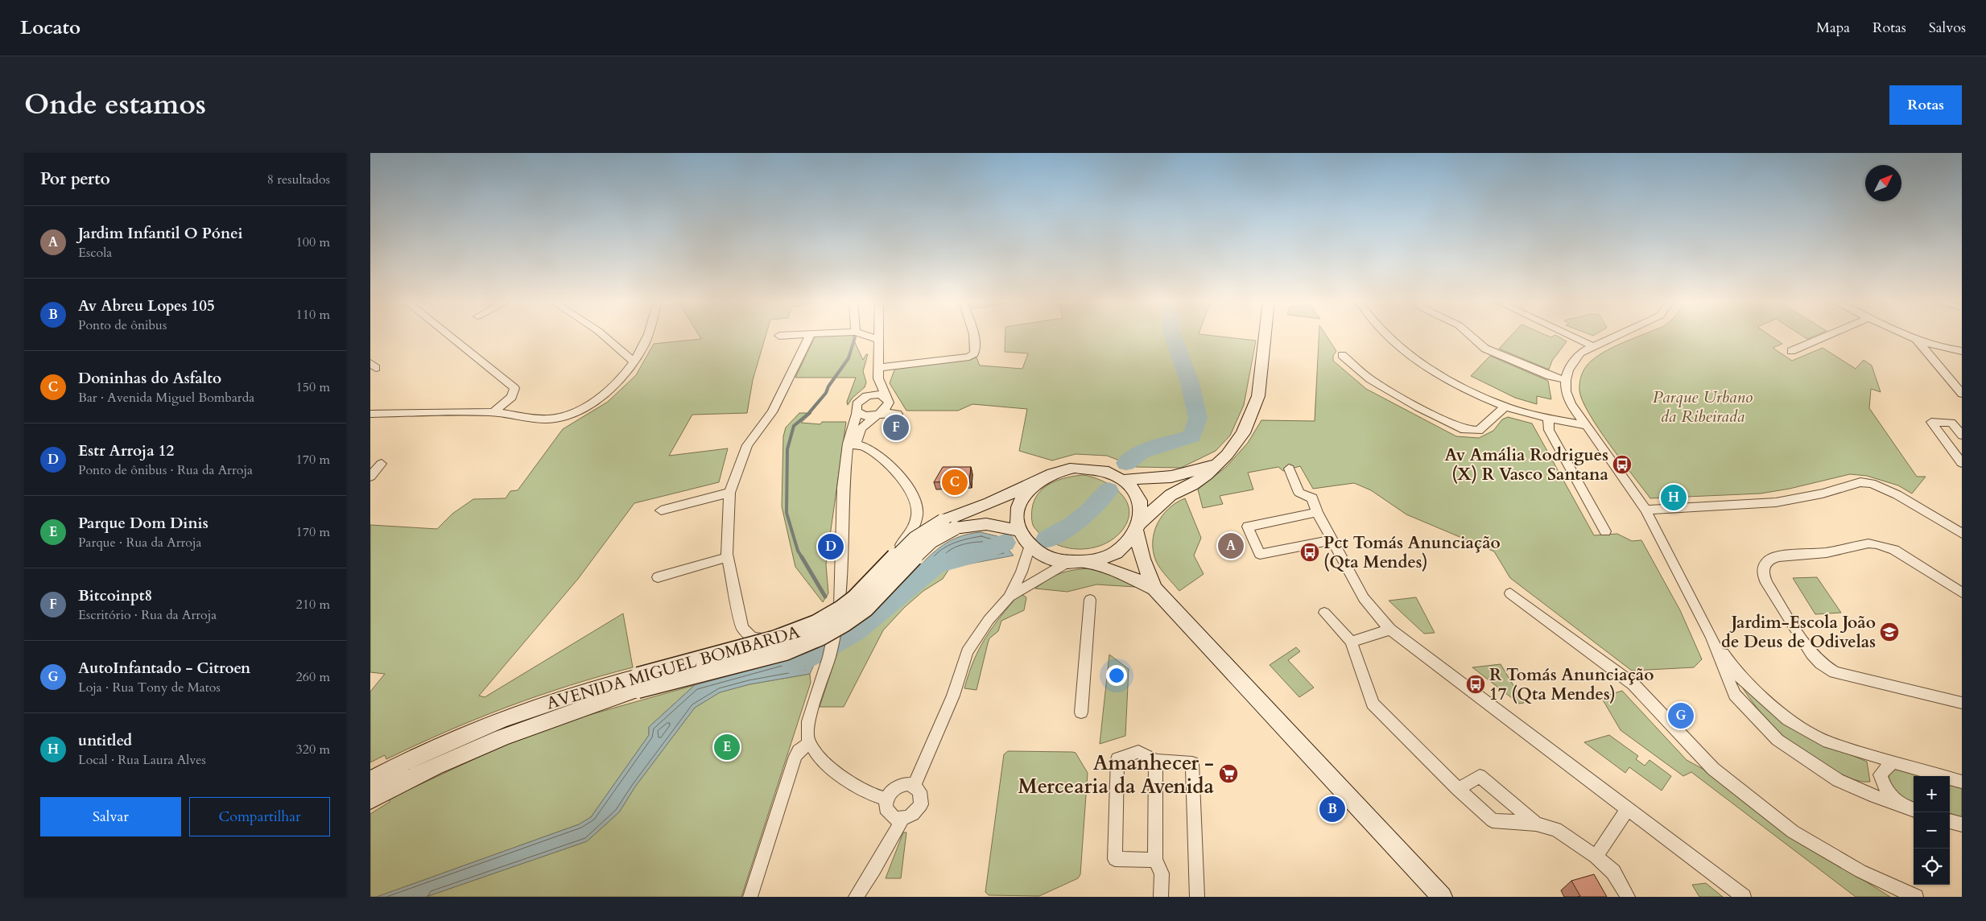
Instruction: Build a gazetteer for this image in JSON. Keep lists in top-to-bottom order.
{
  "streets": {
    "main road": ["AVENIDA MIGUEL BOMBARDA"]
  },
  "parks": ["Parque Urbano da Ribeirada"],
  "places": {
    "bus stop": ["Av Amália Rodrigues (X) R Vasco Santana", "Pct Tomás Anunciação (Qta Mendes)", "R Tomás Anunciação 17 (Qta Mendes)"],
    "school or university": ["Jardim-Escola João de Deus de Odivelas"],
    "supermarket": ["Amanhecer - Mercearia da Avenida"]
  },
  "north": "top right",
  "page": {
    "header": "Locato",
    "nav": ["Mapa", "Rotas", "Salvos"],
    "title": "Onde estamos",
    "buttons": [
      "Rotas",
      ["Salvar", "Compartilhar"]
    ],
    "heading": ["Por perto", "8 resultados"],
    "list": [
      {
        "mark": "A",
        "name": "Jardim Infantil O Pónei",
        "note": "Escola",
        "value": "100 m"
      },
      {
        "mark": "B",
        "name": "Av Abreu Lopes 105",
        "note": "Ponto de ônibus",
        "value": "110 m"
      },
      {
        "mark": "C",
        "name": "Doninhas do Asfalto",
        "note": "Bar · Avenida Miguel Bombarda",
        "value": "150 m"
      },
      {
        "mark": "D",
        "name": "Estr Arroja 12",
        "note": "Ponto de ônibus · Rua da Arroja",
        "value": "170 m"
      },
      {
        "mark": "E",
        "name": "Parque Dom Dinis",
        "note": "Parque · Rua da Arroja",
        "value": "170 m"
      },
      {
        "mark": "F",
        "name": "Bitcoinpt8",
        "note": "Escritório · Rua da Arroja",
        "value": "210 m"
      },
      {
        "mark": "G",
        "name": "AutoInfantado - Citroen",
        "note": "Loja · Rua Tony de Matos",
        "value": "260 m"
      },
      {
        "mark": "H",
        "name": "untitled",
        "note": "Local · Rua Laura Alves",
        "value": "320 m"
      }
    ],
    "pins": [
      "F",
      "C",
      "H",
      "A",
      "D",
      "G",
      "E",
      "B"
    ],
    "map_buttons": ["+", "−"]
  }
}
